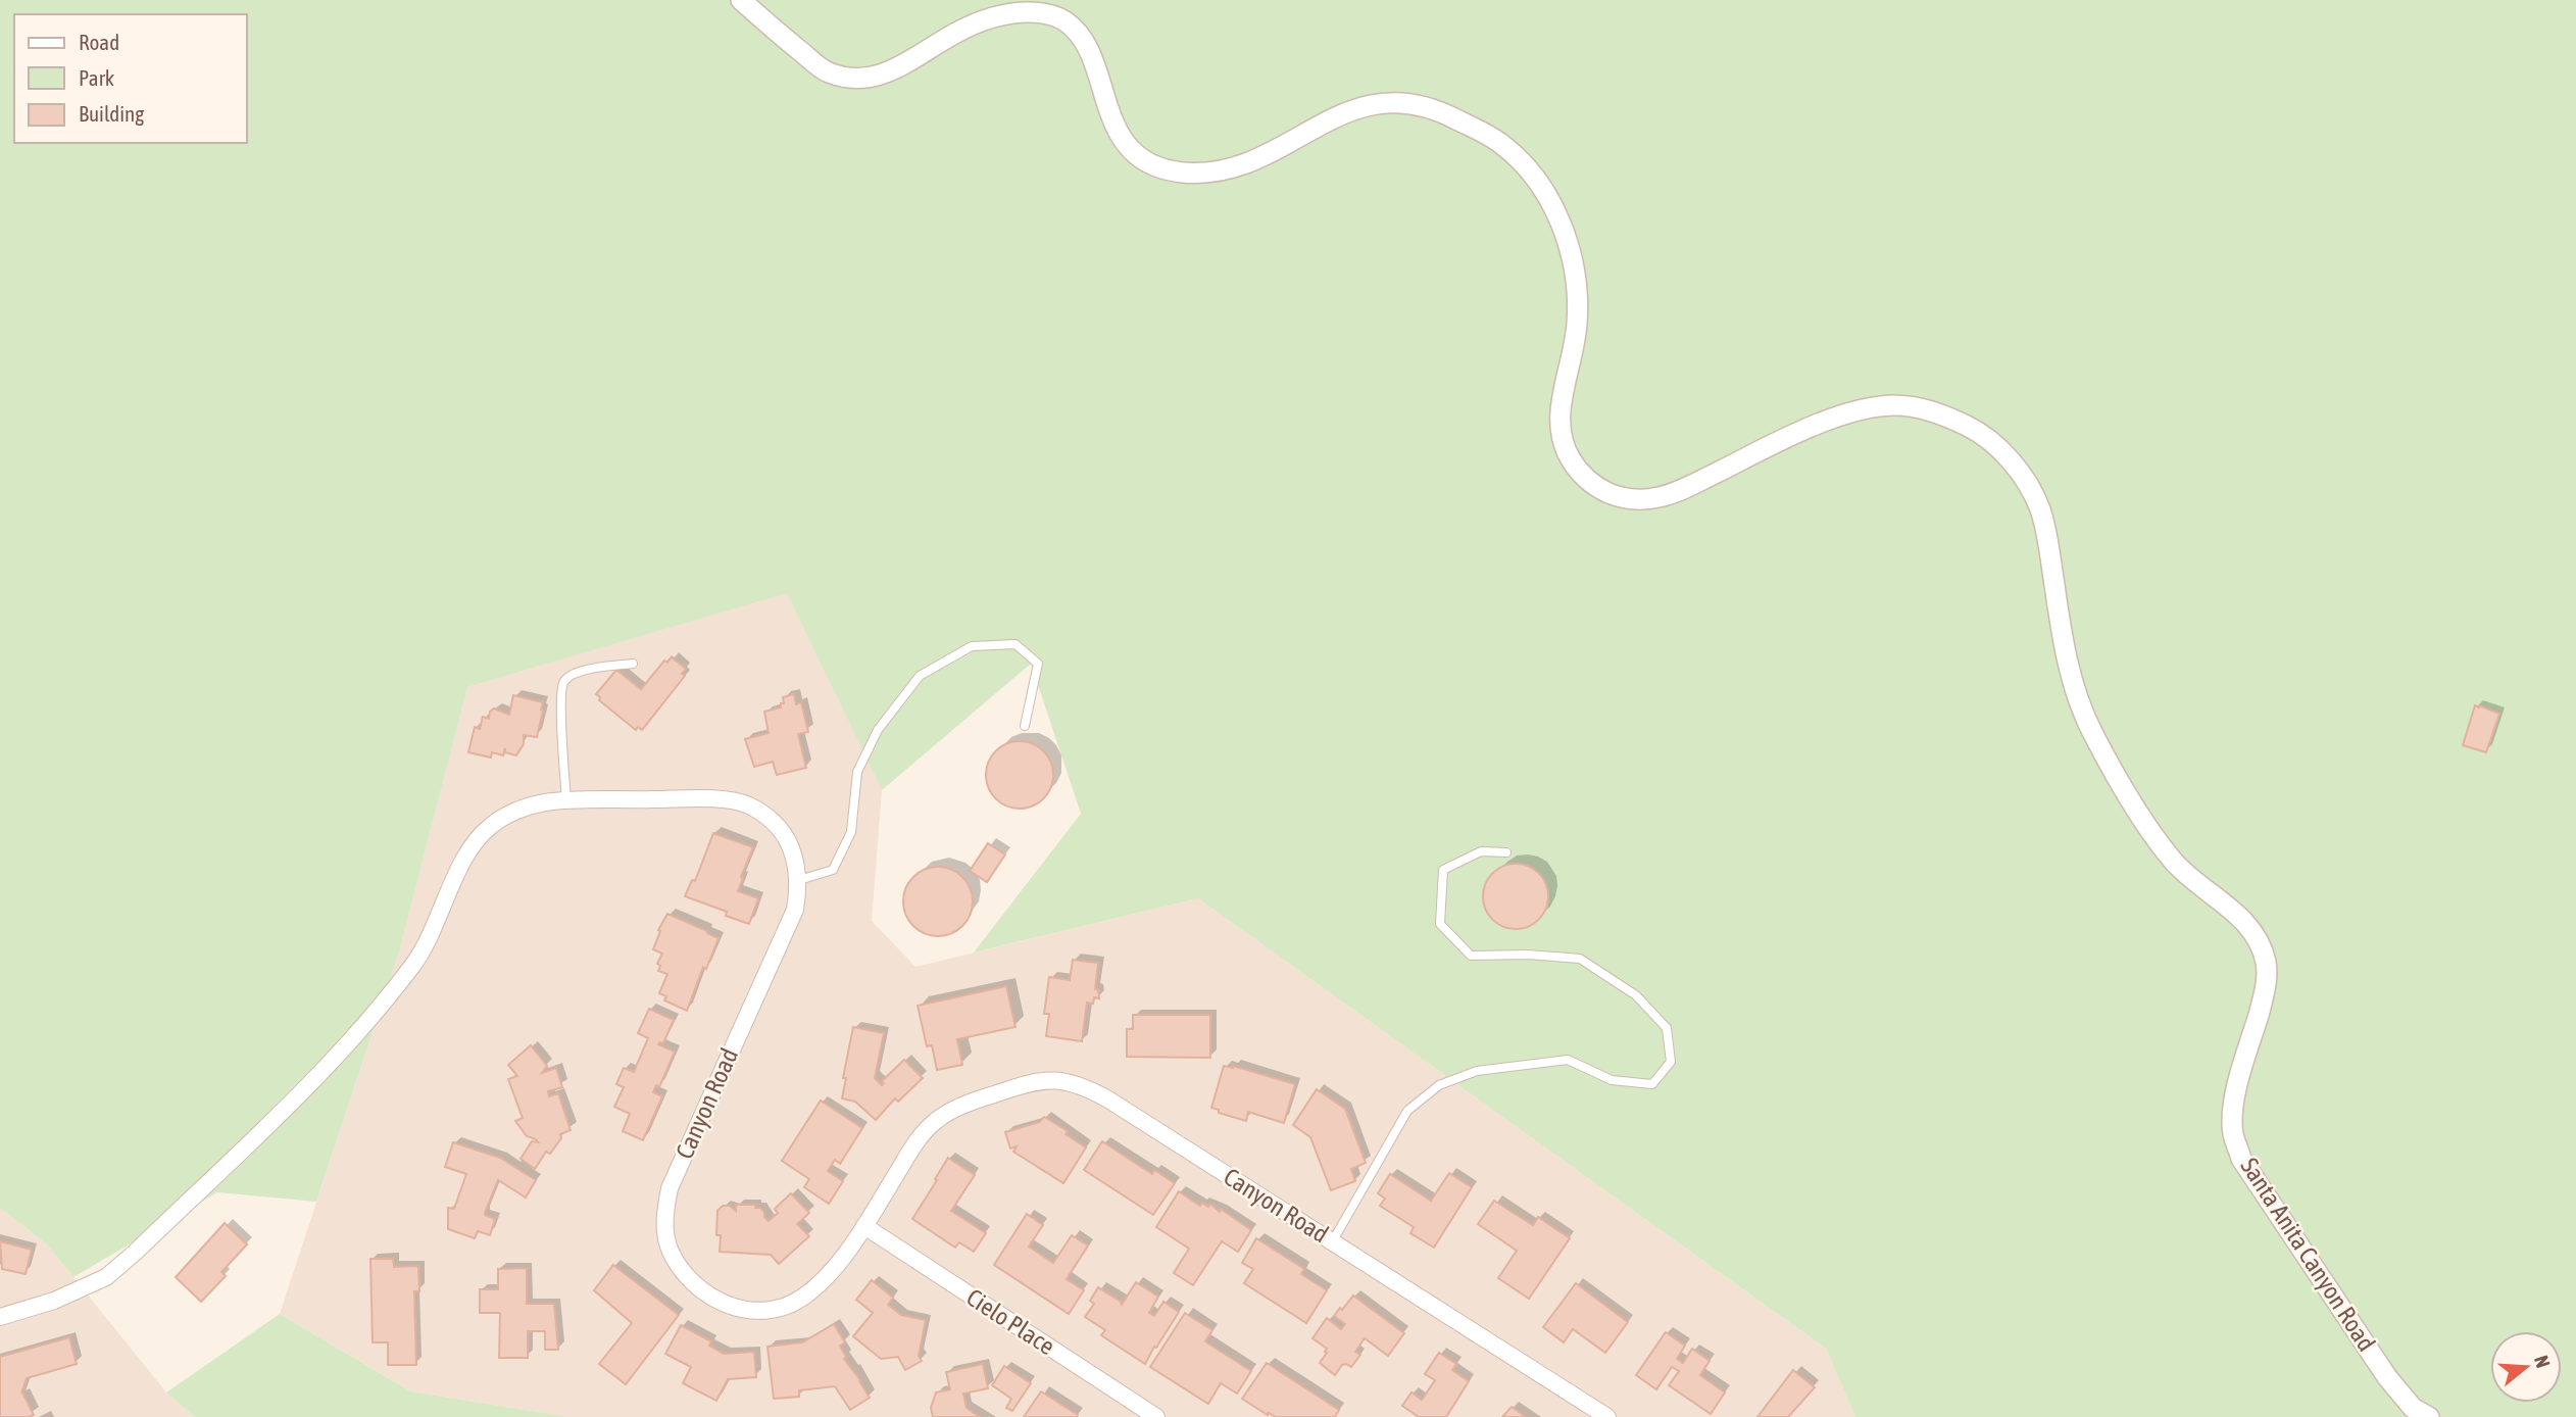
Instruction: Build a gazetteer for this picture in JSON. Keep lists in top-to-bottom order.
{
  "streets": {
    "street": ["Canyon Road", "Santa Anita Canyon Road", "Cielo Place"]
  },
  "crossings": [
    ["Canyon Road", "Cielo Place"]
  ],
  "legend": ["Road", "Park", "Building"],
  "north": "right"
}
